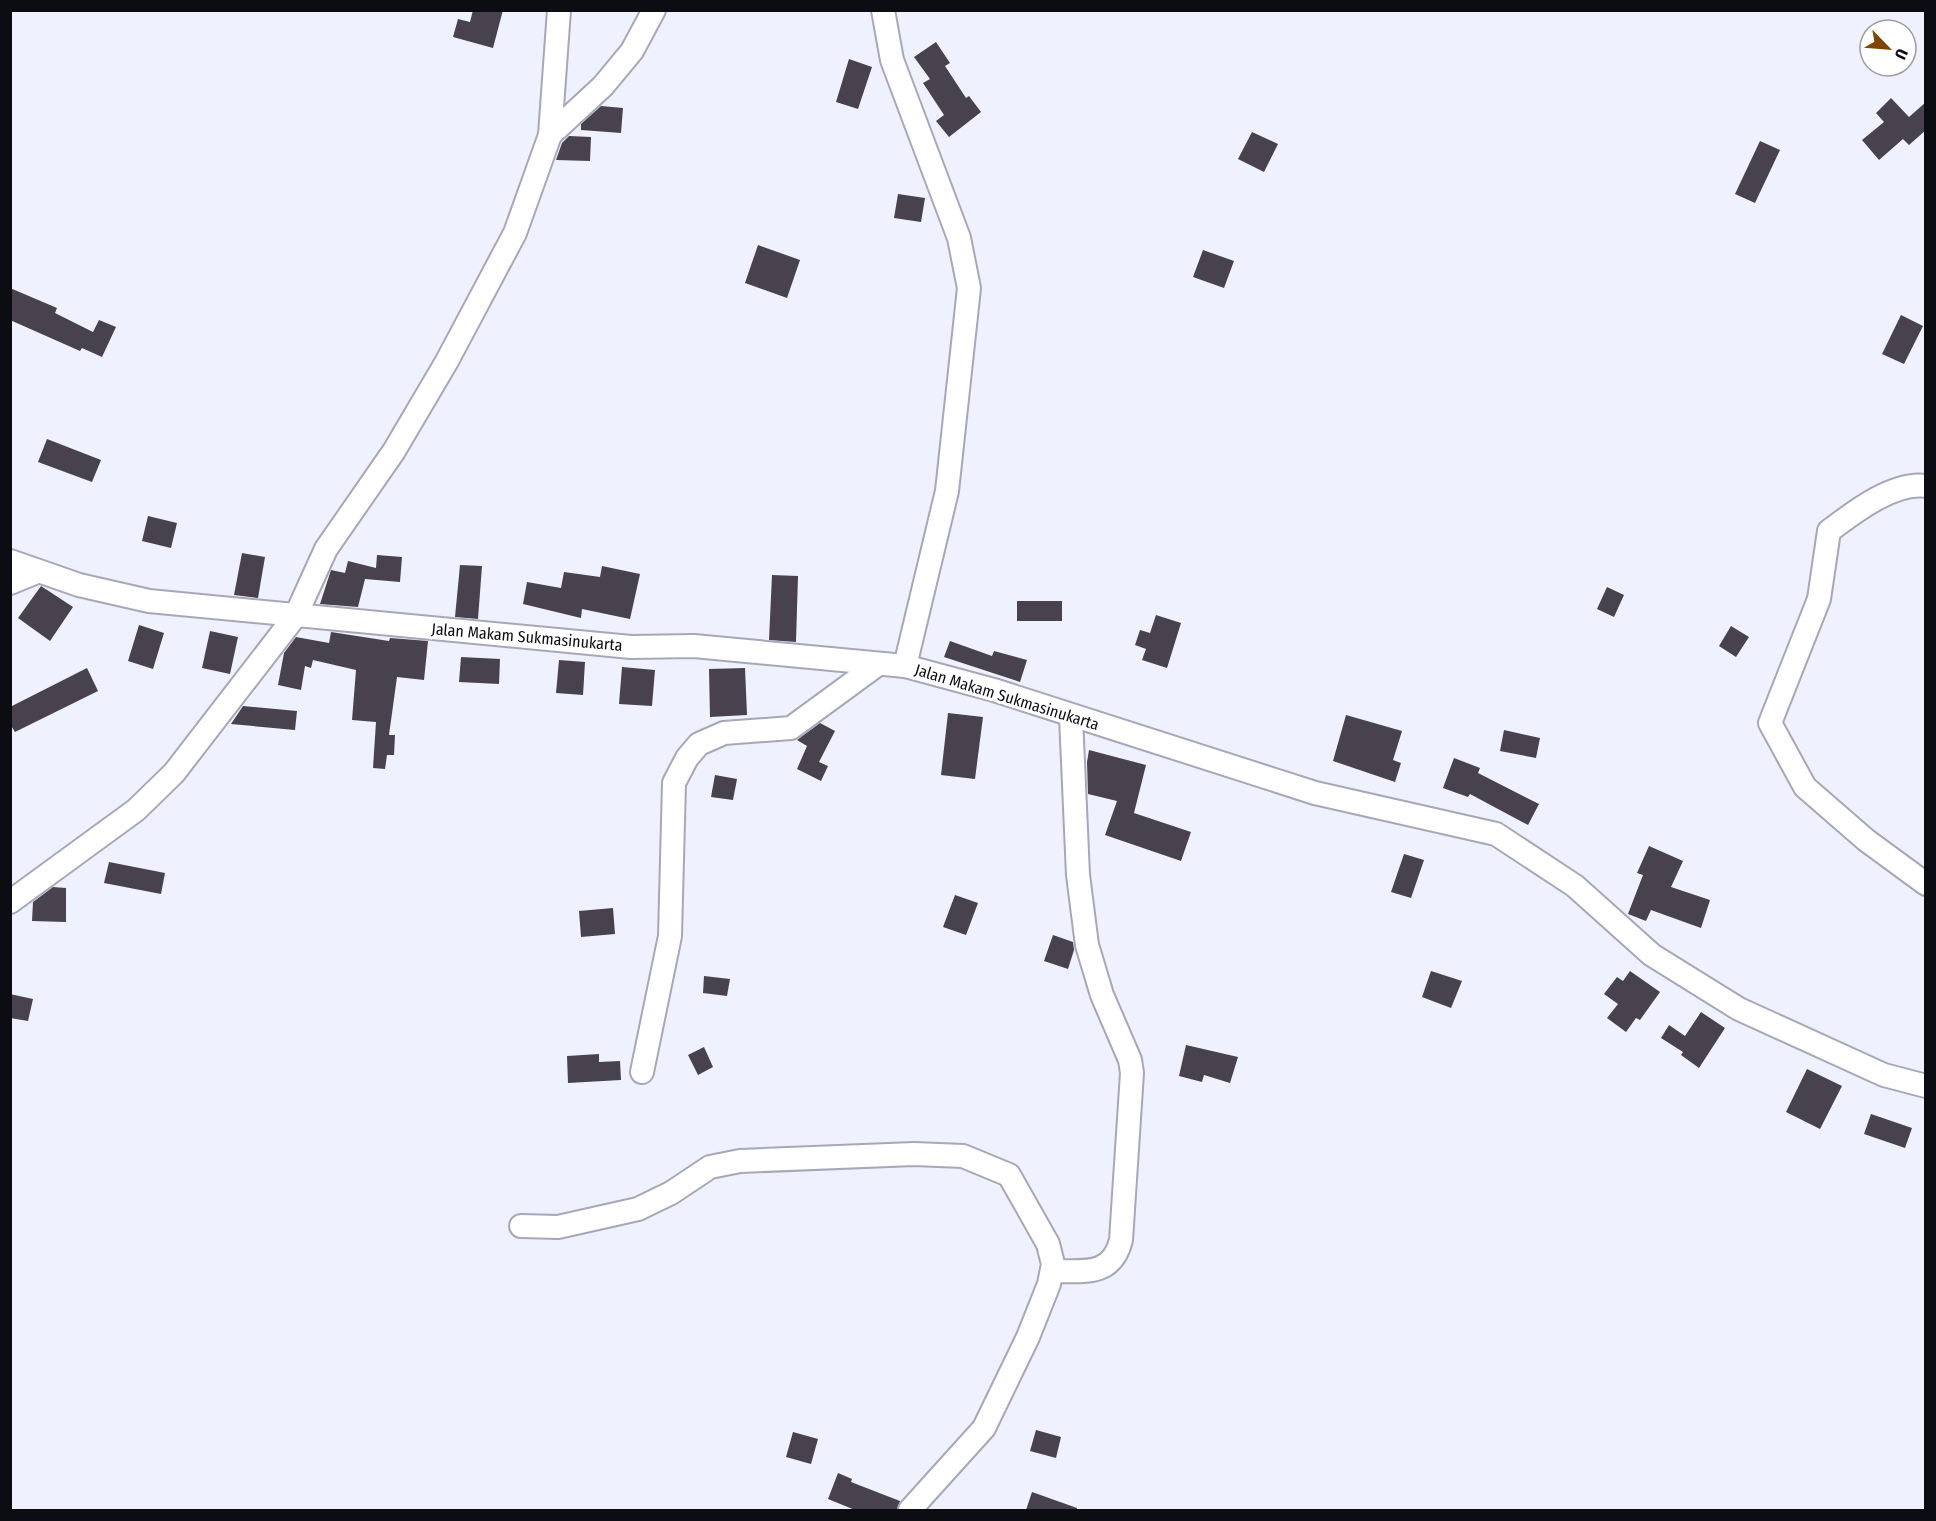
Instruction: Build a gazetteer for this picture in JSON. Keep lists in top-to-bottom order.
{
  "streets": {
    "street": ["Jalan Makam Sukmasinukarta"]
  },
  "north": "bottom right"
}
